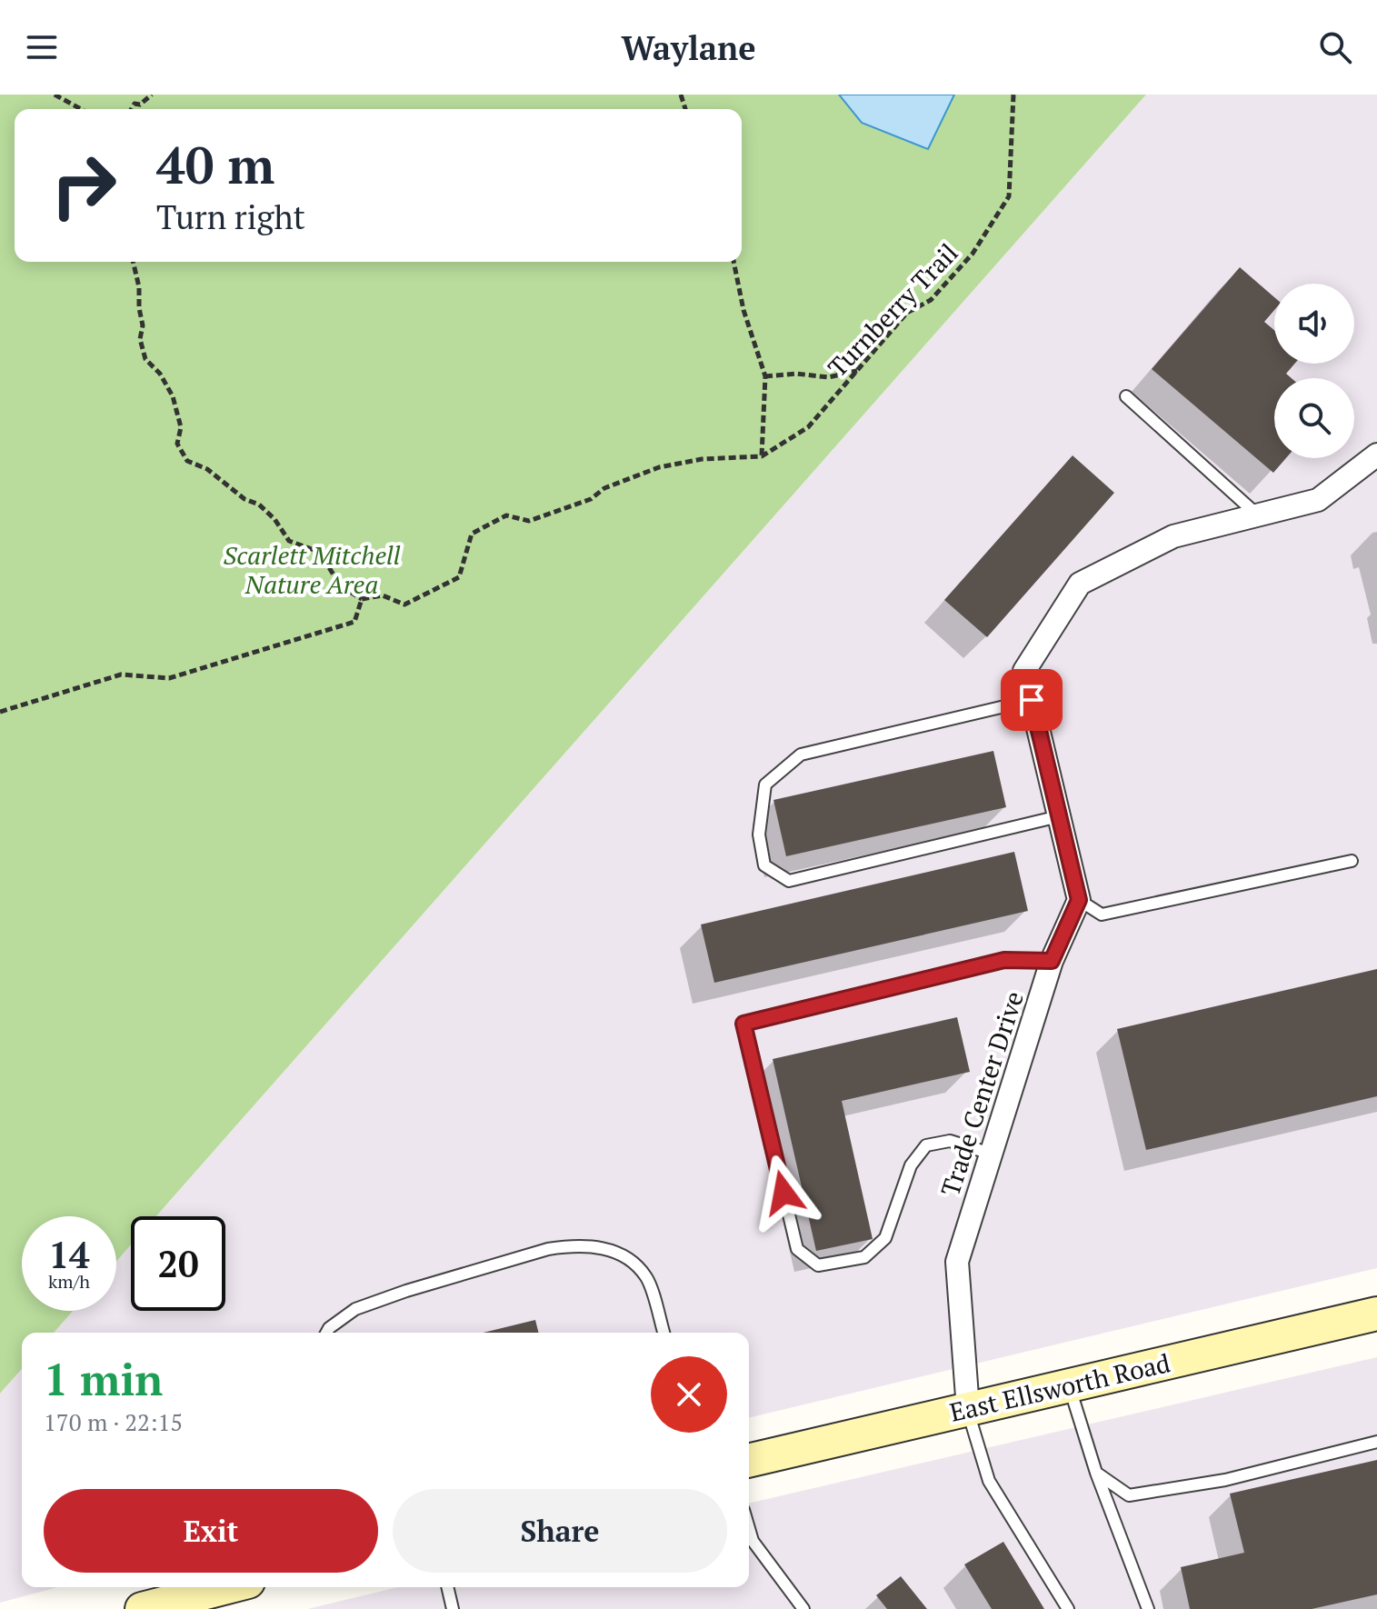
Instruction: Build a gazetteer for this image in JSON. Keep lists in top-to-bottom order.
{
  "streets": {
    "main road": ["East Ellsworth Road"],
    "street": ["Trade Center Drive"],
    "path": ["Turnberry Trail"]
  },
  "crossings": [
    ["Trade Center Drive", "East Ellsworth Road"]
  ],
  "parks": ["Scarlett Mitchell Nature Area"],
  "page": {
    "header": "Waylane",
    "turn": ["40 m", "Turn right"],
    "speed": "14 km/h",
    "limit": "20",
    "heading": ["1 min", "170 m · 22:15"],
    "buttons": ["Exit", "Share"]
  }
}
